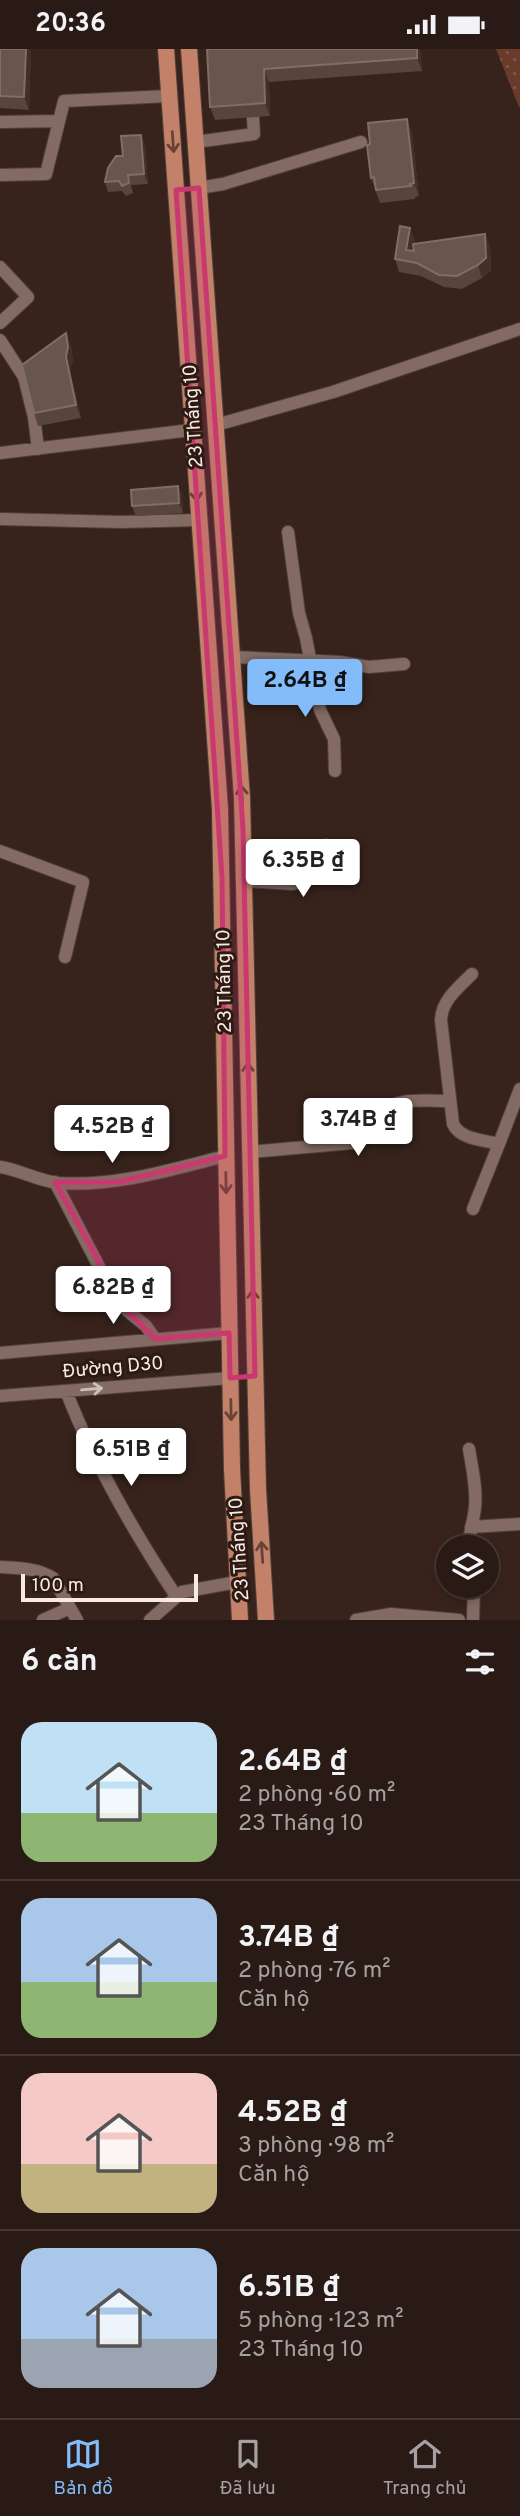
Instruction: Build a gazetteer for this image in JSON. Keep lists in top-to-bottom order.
{
  "streets": {
    "main road": ["23 Tháng 10"],
    "street": ["Đường D30"]
  },
  "crossings": [
    ["23 Tháng 10", "Đường D30"]
  ],
  "scale_bar": "100 m",
  "page": {
    "status": "20:36",
    "price": [
      "2.64B ₫",
      "6.35B ₫",
      "3.74B ₫",
      "4.52B ₫",
      "6.82B ₫",
      "6.51B ₫"
    ],
    "scale": "100 m",
    "heading": "6 căn",
    "list": [
      {
        "name": "2.64B ₫",
        "note": "2 phòng · 60 m² · 23 Tháng 10"
      },
      {
        "name": "3.74B ₫",
        "note": "2 phòng · 76 m² · Căn hộ"
      },
      {
        "name": "4.52B ₫",
        "note": "3 phòng · 98 m² · Căn hộ"
      },
      {
        "name": "6.51B ₫",
        "note": "5 phòng · 123 m² · 23 Tháng 10"
      }
    ],
    "tabs": ["Bản đồ", "Đã lưu", "Trang chủ"]
  }
}
